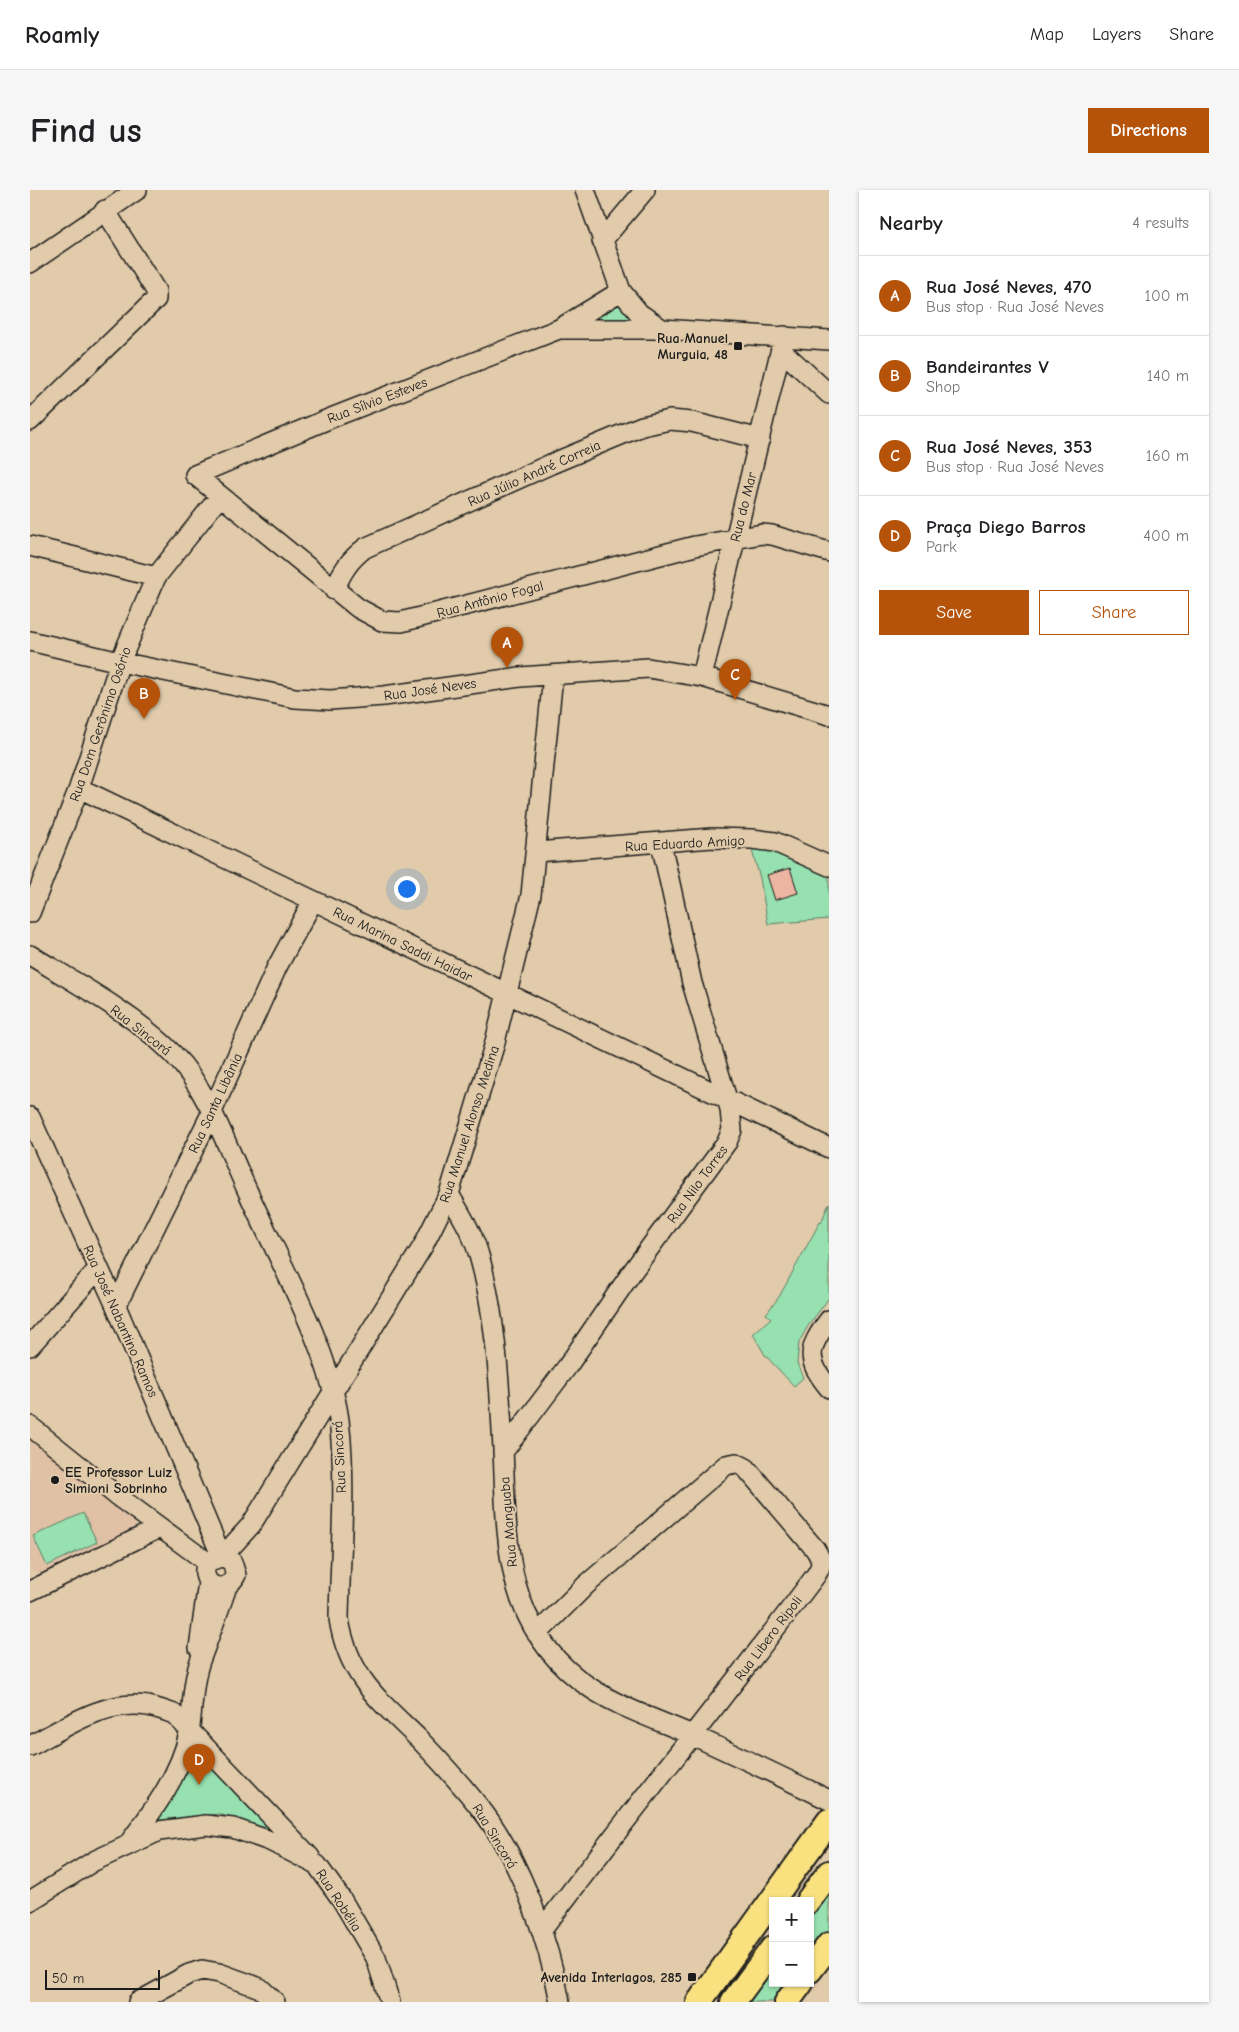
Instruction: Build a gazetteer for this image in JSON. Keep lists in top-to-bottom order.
{
  "streets": {
    "street": [
      "Rua Sílvio Esteves",
      "Rua Júlio André Correia",
      "Rua do Mar",
      "Rua Antônio Fogal",
      "Rua José Neves",
      "Rua Dom Gerônimo Osório",
      "Rua Eduardo Amigo",
      "Rua Marina Saddi Haidar",
      "Rua Sincorá",
      "Rua Santa Libânia",
      "Rua Manuel Alonso Medina",
      "Rua Nilo Torres",
      "Rua José Nabantino Ramos",
      "Rua Manguaba",
      "Rua Libero Ripoli",
      "Rua Robélia"
    ]
  },
  "crossings": [
    ["Rua Sílvio Esteves", "Rua Antônio Fogal"],
    ["Rua Júlio André Correia", "Rua do Mar"],
    ["Rua Júlio André Correia", "Rua Antônio Fogal"],
    ["Rua do Mar", "Rua Antônio Fogal"],
    ["Rua do Mar", "Rua José Neves"],
    ["Rua Antônio Fogal", "Rua Dom Gerônimo Osório"],
    ["Rua José Neves", "Rua Dom Gerônimo Osório"],
    ["Rua José Neves", "Rua Manuel Alonso Medina"],
    ["Rua Dom Gerônimo Osório", "Rua Marina Saddi Haidar"],
    ["Rua Eduardo Amigo", "Rua Manuel Alonso Medina"],
    ["Rua Eduardo Amigo", "Rua Nilo Torres"],
    ["Rua Marina Saddi Haidar", "Rua Santa Libânia"],
    ["Rua Marina Saddi Haidar", "Rua Manuel Alonso Medina"],
    ["Rua Marina Saddi Haidar", "Rua Nilo Torres"],
    ["Rua Sincorá", "Rua Santa Libânia"],
    ["Rua Sincorá", "Rua Manuel Alonso Medina"],
    ["Rua Sincorá", "Rua Libero Ripoli"],
    ["Rua Santa Libânia", "Rua José Nabantino Ramos"],
    ["Rua Manuel Alonso Medina", "Rua José Nabantino Ramos"],
    ["Rua Manuel Alonso Medina", "Rua Manguaba"],
    ["Rua Manuel Alonso Medina", "Rua Robélia"],
    ["Rua Nilo Torres", "Rua Manguaba"],
    ["Rua Manguaba", "Rua Libero Ripoli"]
  ],
  "places": {
    "transit": ["Rua Manuel Murguia, 48", "Avenida Interlagos, 285"],
    "other": ["EE Professor Luiz Simioni Sobrinho"]
  },
  "scale_bar": "50 m",
  "page": {
    "header": "Roamly",
    "nav": ["Map", "Layers", "Share"],
    "buttons": [
      "Directions",
      ["Save", "Share"]
    ],
    "title": "Find us",
    "heading": ["Nearby", "4 results"],
    "list": [
      {
        "mark": "A",
        "name": "Rua José Neves, 470",
        "note": "Bus stop · Rua José Neves",
        "value": "100 m"
      },
      {
        "mark": "B",
        "name": "Bandeirantes V",
        "note": "Shop",
        "value": "140 m"
      },
      {
        "mark": "C",
        "name": "Rua José Neves, 353",
        "note": "Bus stop · Rua José Neves",
        "value": "160 m"
      },
      {
        "mark": "D",
        "name": "Praça Diego Barros",
        "note": "Park",
        "value": "400 m"
      }
    ],
    "pins": [
      "A",
      "C",
      "B",
      "D"
    ],
    "map_buttons": ["+", "−"],
    "scale": "50 m"
  }
}
